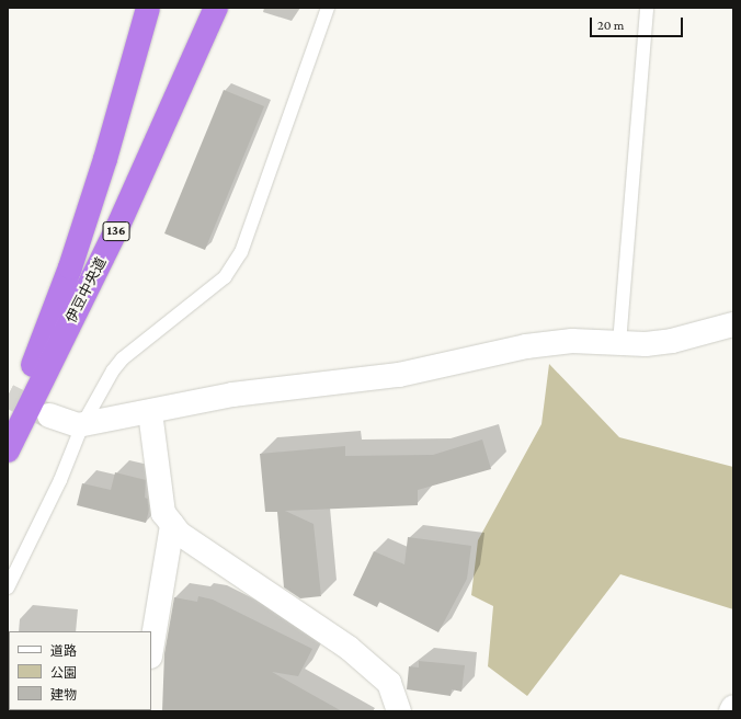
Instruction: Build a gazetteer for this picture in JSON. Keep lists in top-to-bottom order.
{
  "streets": {
    "highway": ["136", "伊豆中央道"]
  },
  "legend": ["道路", "公園", "建物"],
  "scale_bar": "20 m"
}
